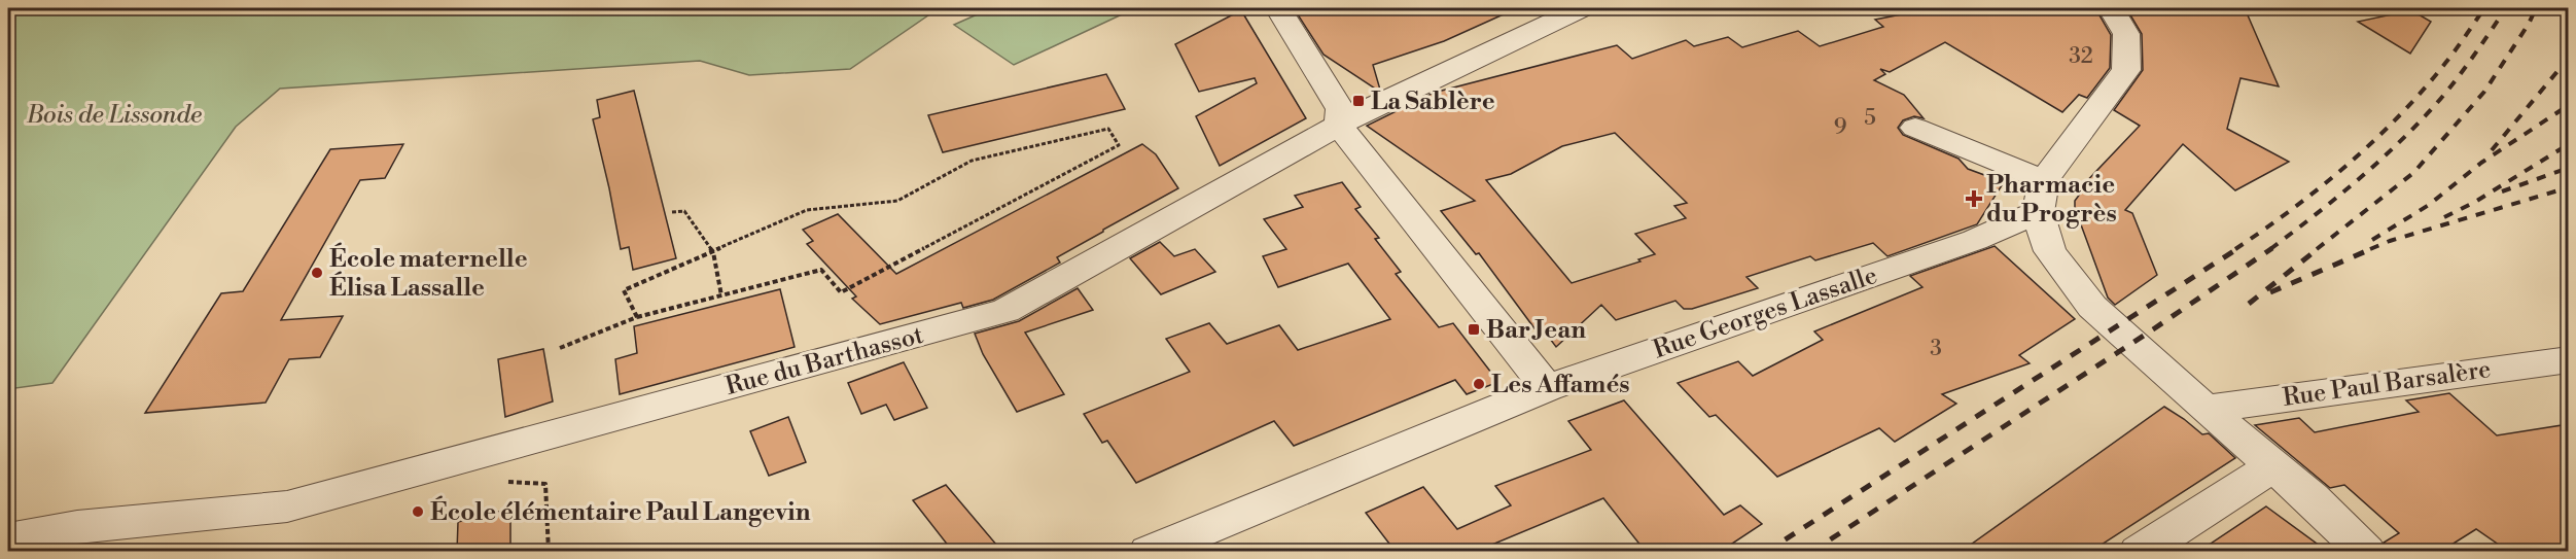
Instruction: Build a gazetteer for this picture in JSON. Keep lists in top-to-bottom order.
{
  "streets": {
    "street": ["Rue Georges Lassalle", "Rue du Barthassot", "Rue Paul Barsalère"]
  },
  "parks": ["Bois de Lissonde"],
  "places": {
    "transit": ["La Sablère", "Bar Jean"],
    "health": ["Pharmacie du Progrès"],
    "other": ["École maternelle Élisa Lassalle", "Les Affamés", "École élémentaire Paul Langevin"]
  },
  "house_numbers": [
    "32",
    "5",
    "9",
    "3"
  ]
}
